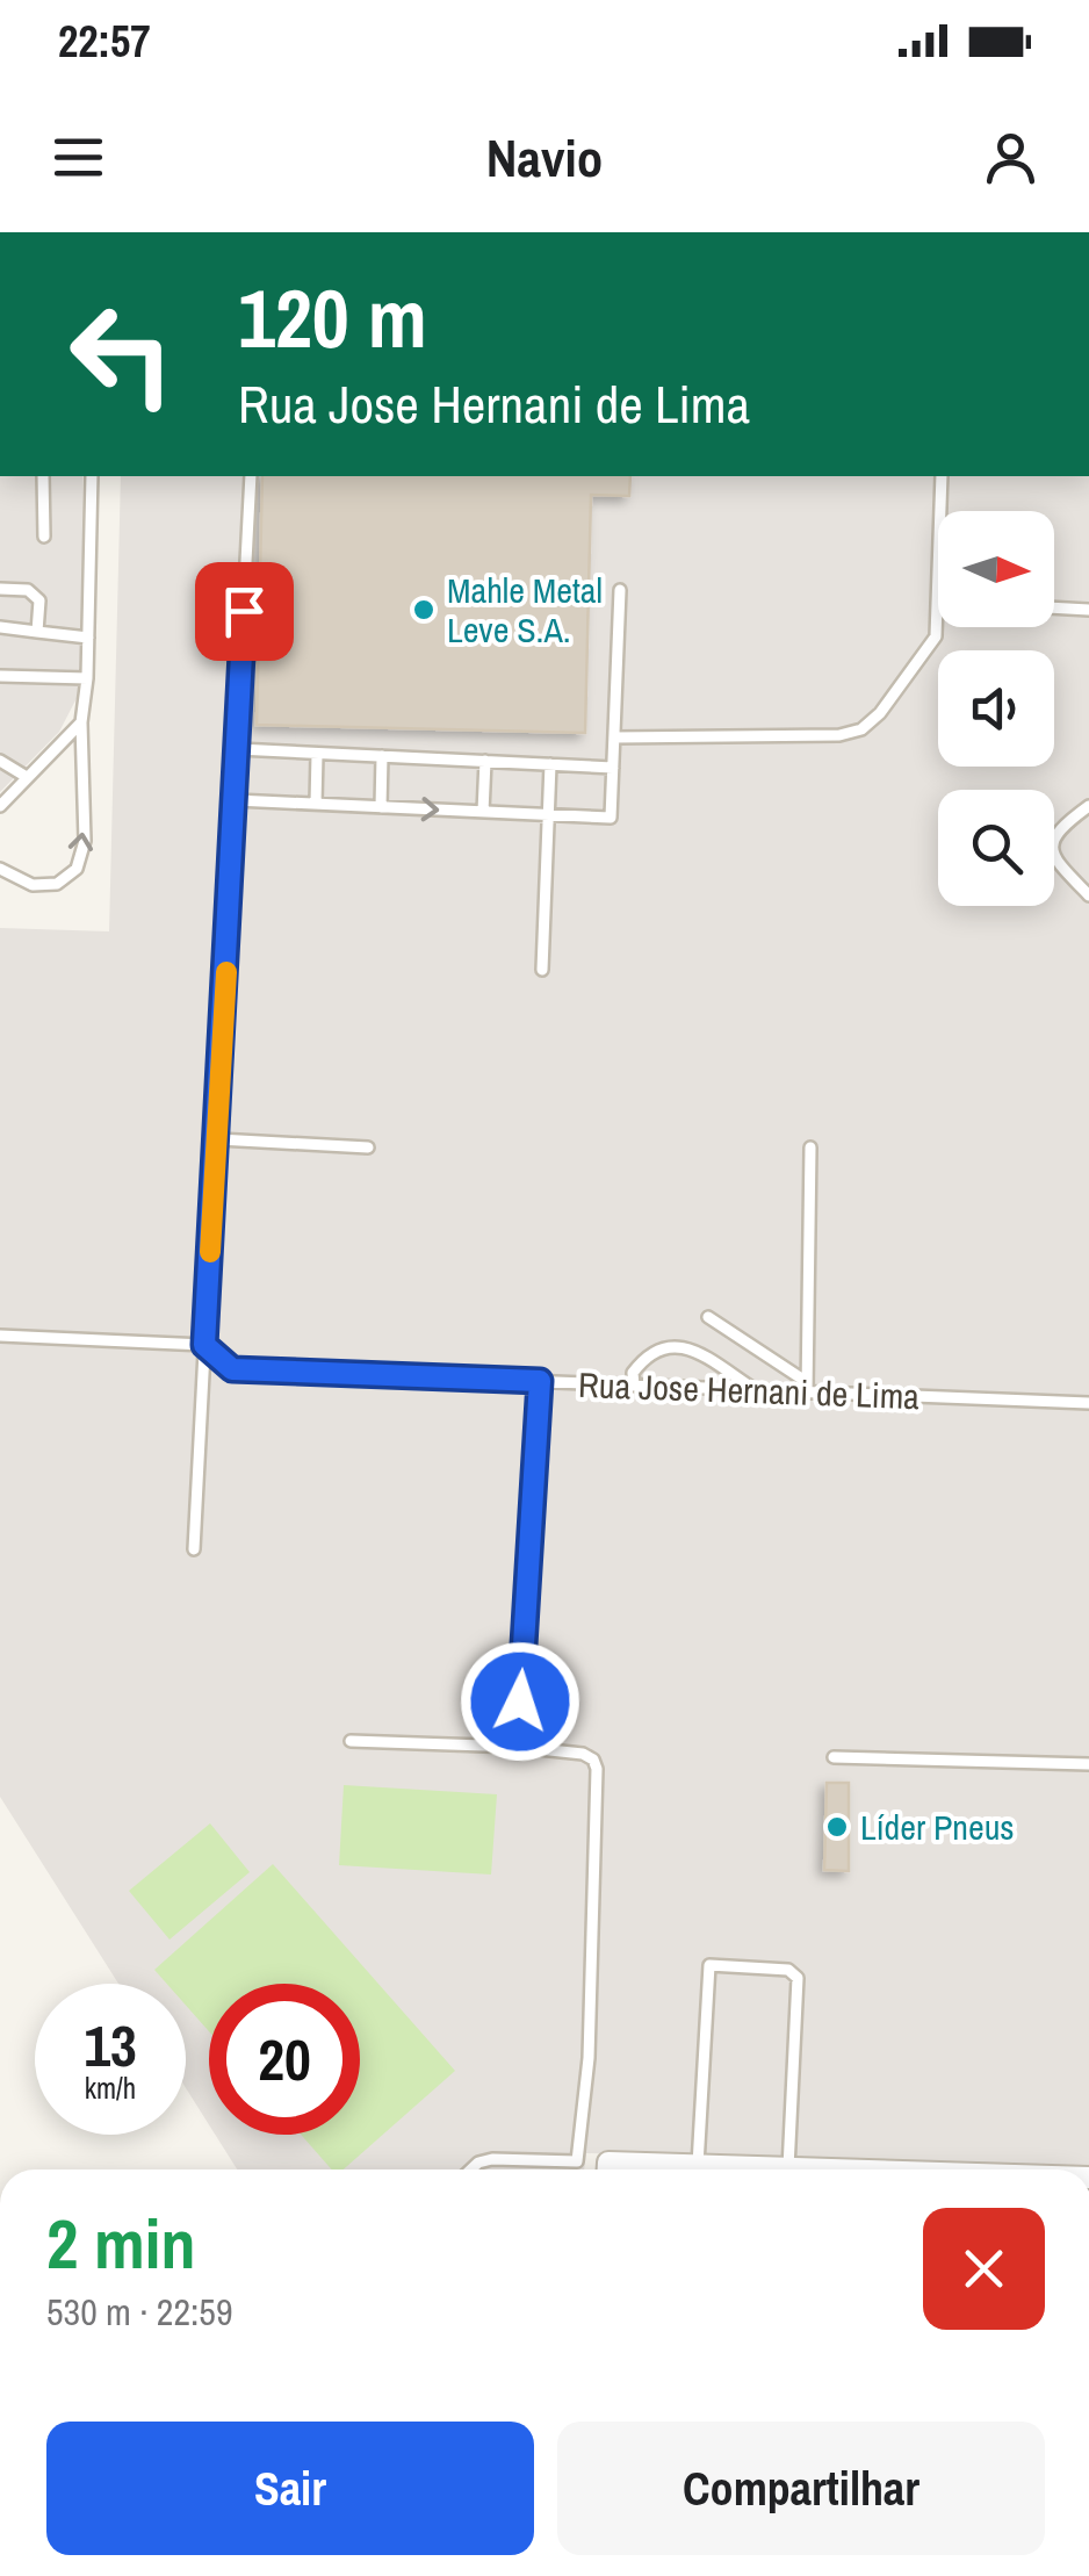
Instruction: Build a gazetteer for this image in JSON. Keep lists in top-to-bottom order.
{
  "streets": {
    "lane": ["Rua Jose Hernani de Lima"]
  },
  "places": ["Mahle Metal Leve S.A.", "Líder Pneus"],
  "north": "right",
  "page": {
    "status": "22:57",
    "header": "Navio",
    "turn": ["120 m", "Rua Jose Hernani de Lima"],
    "speed": "13 km/h",
    "limit": "20",
    "heading": ["2 min", "530 m · 22:59"],
    "buttons": ["Sair", "Compartilhar"]
  }
}
